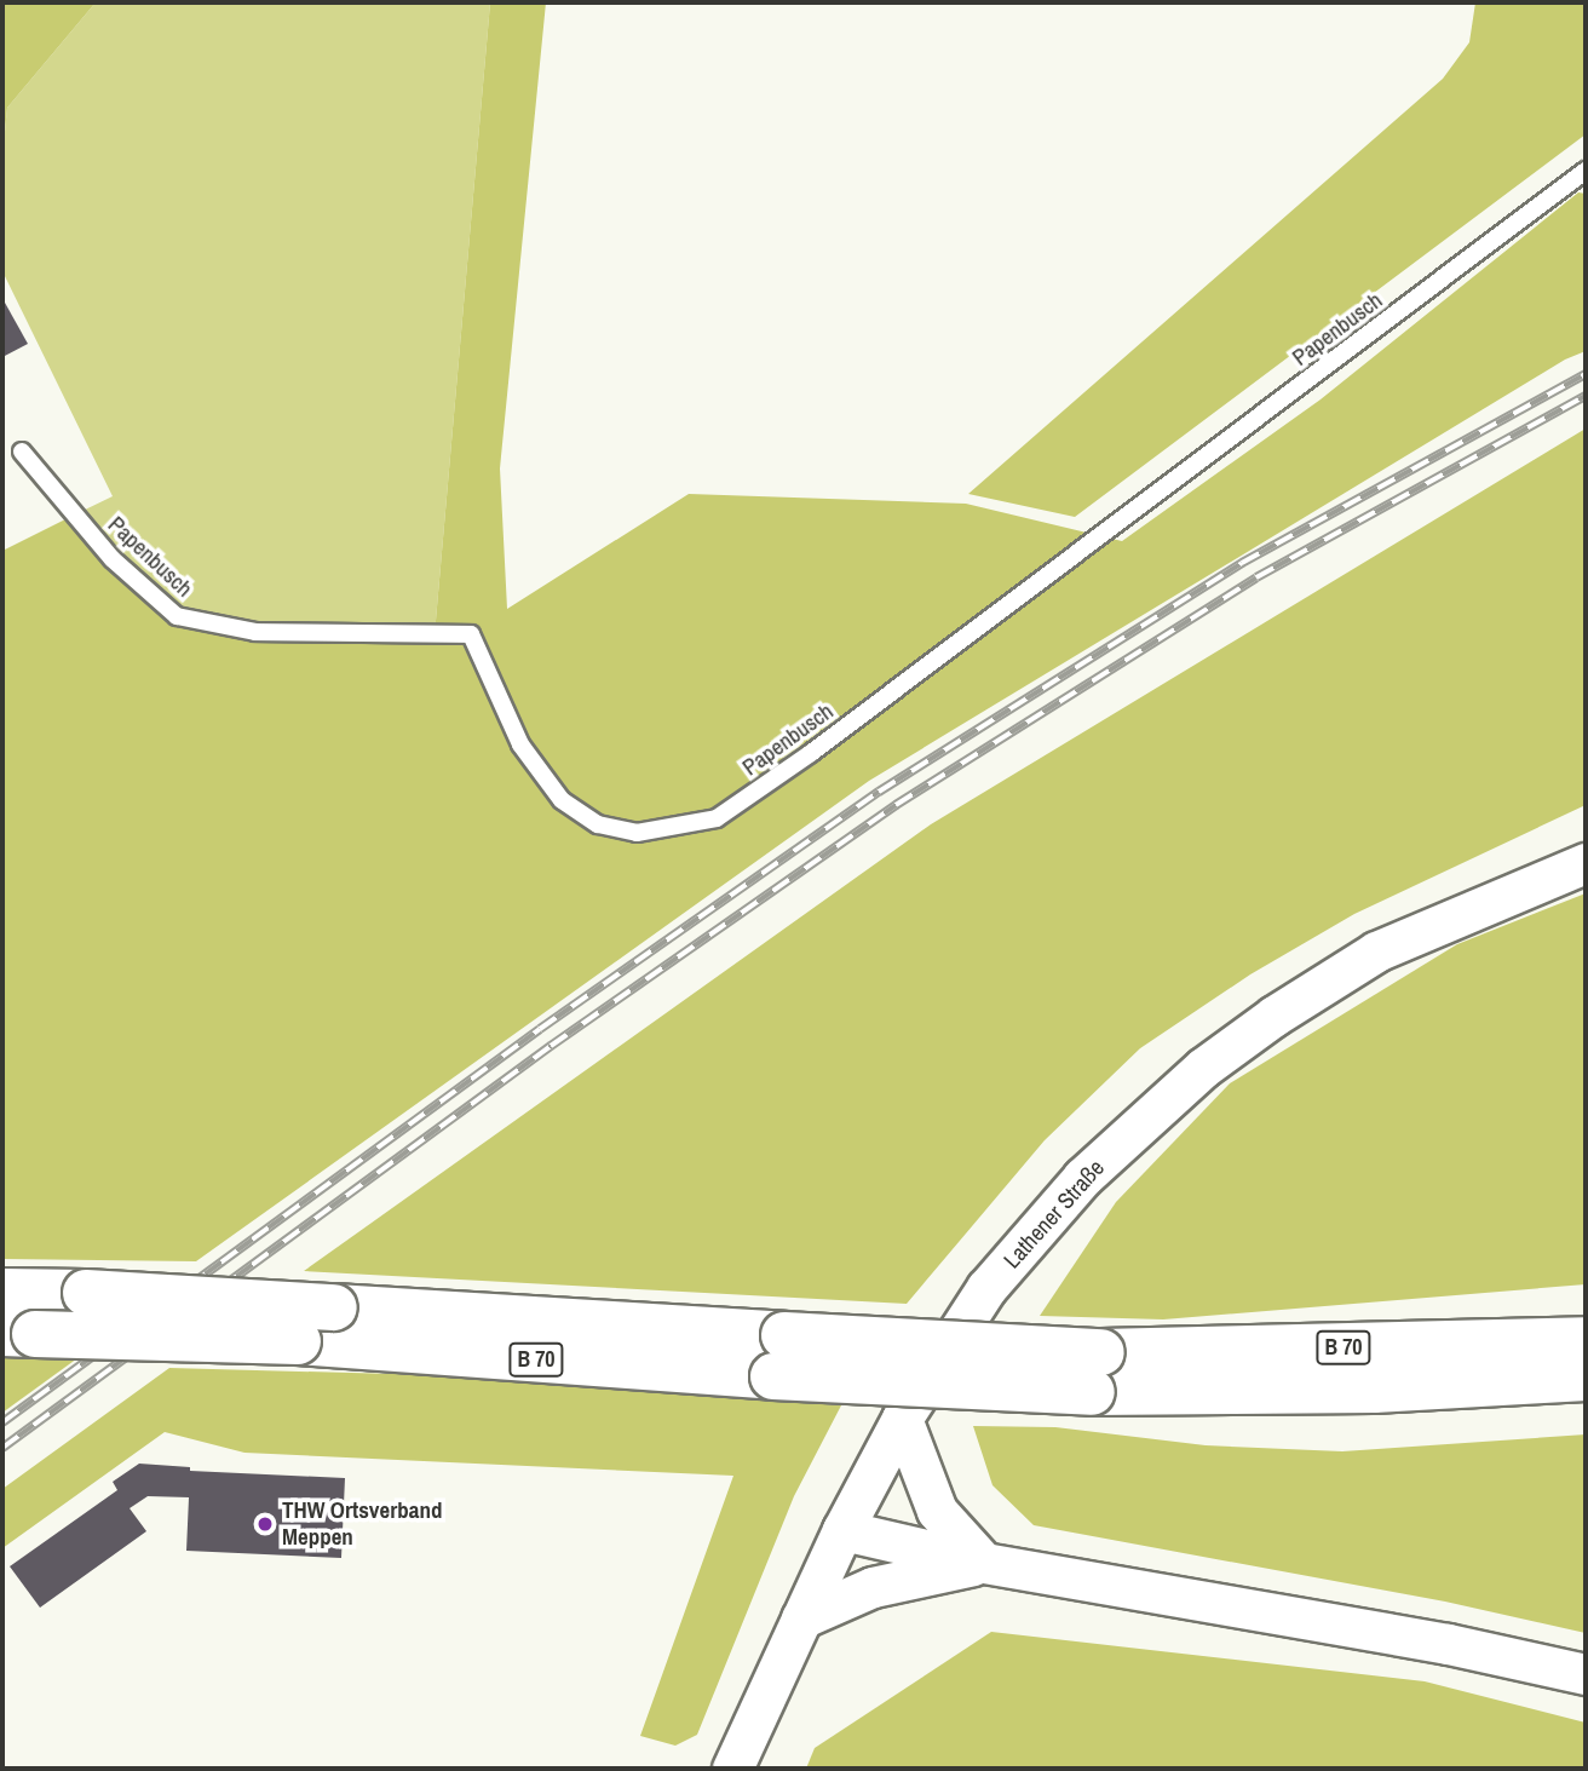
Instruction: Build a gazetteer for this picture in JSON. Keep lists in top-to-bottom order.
{
  "streets": {
    "highway": ["B 70"],
    "street": ["Lathener Straße"],
    "lane": ["Papenbusch"]
  },
  "places": ["THW Ortsverband Meppen"]
}
